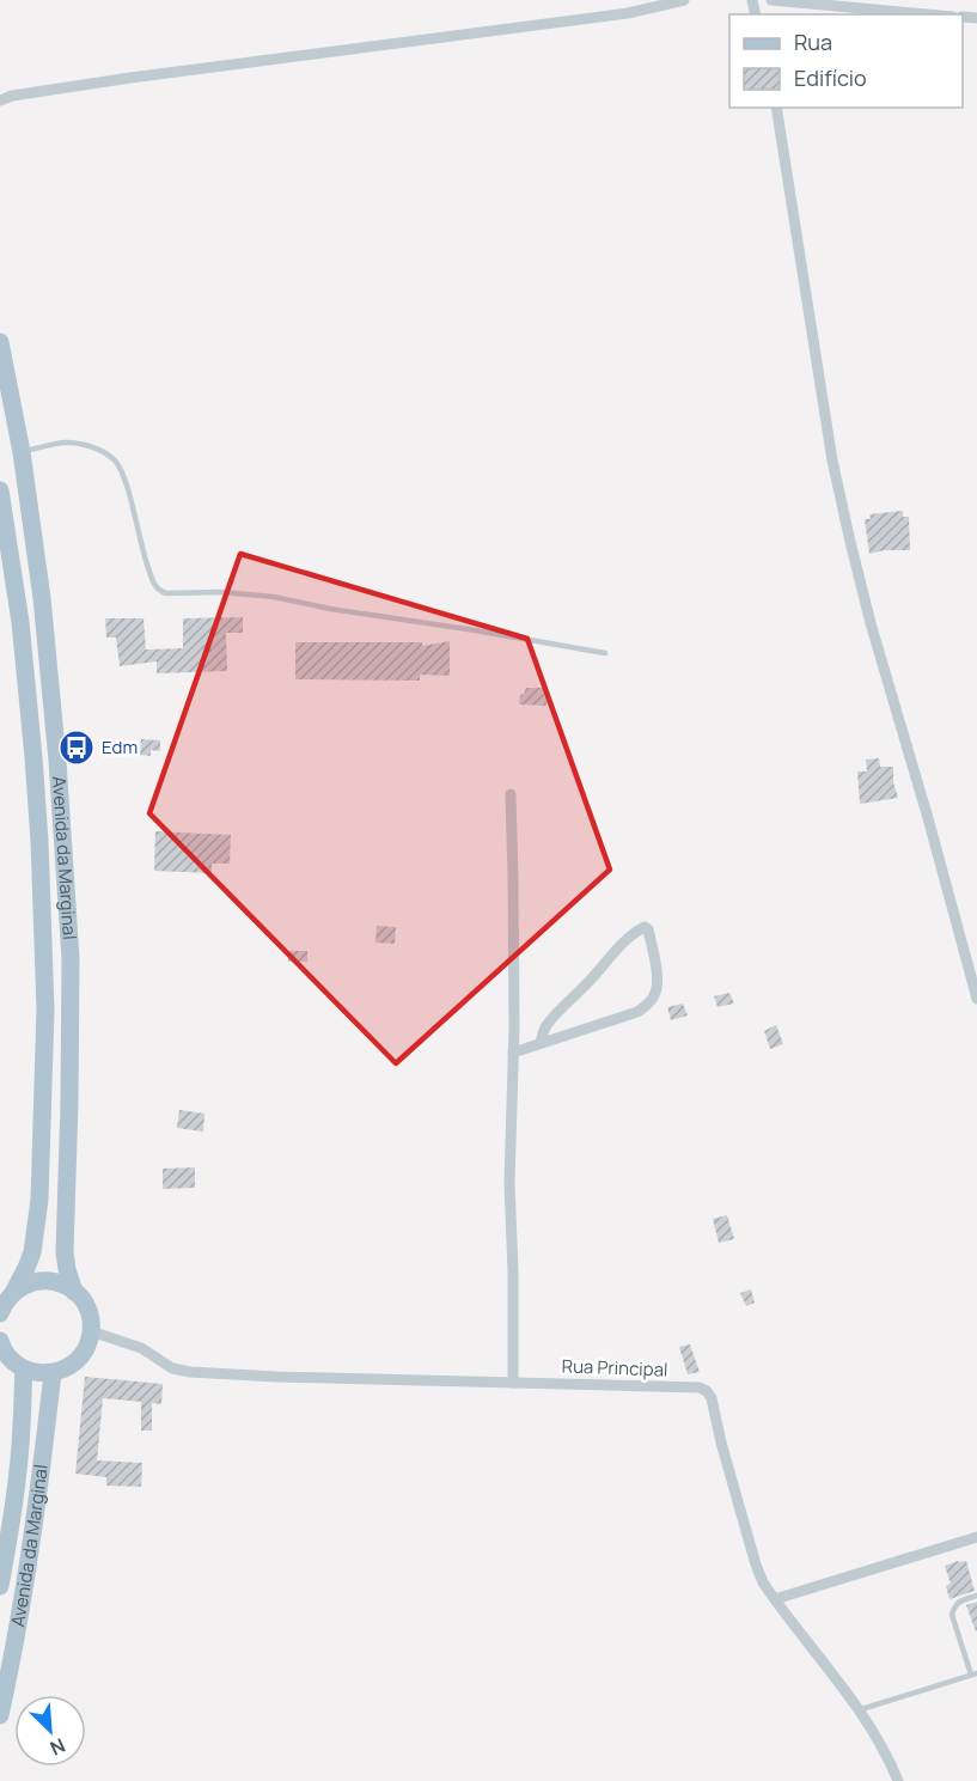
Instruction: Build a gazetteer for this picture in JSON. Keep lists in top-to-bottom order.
{
  "streets": {
    "main road": ["Avenida da Marginal"],
    "street": ["Rua Principal"]
  },
  "crossings": [
    ["Avenida da Marginal", "Rua Principal"]
  ],
  "places": {
    "bus stop": ["Edm"]
  },
  "legend": ["Rua", "Edifício"],
  "north": "bottom right"
}
